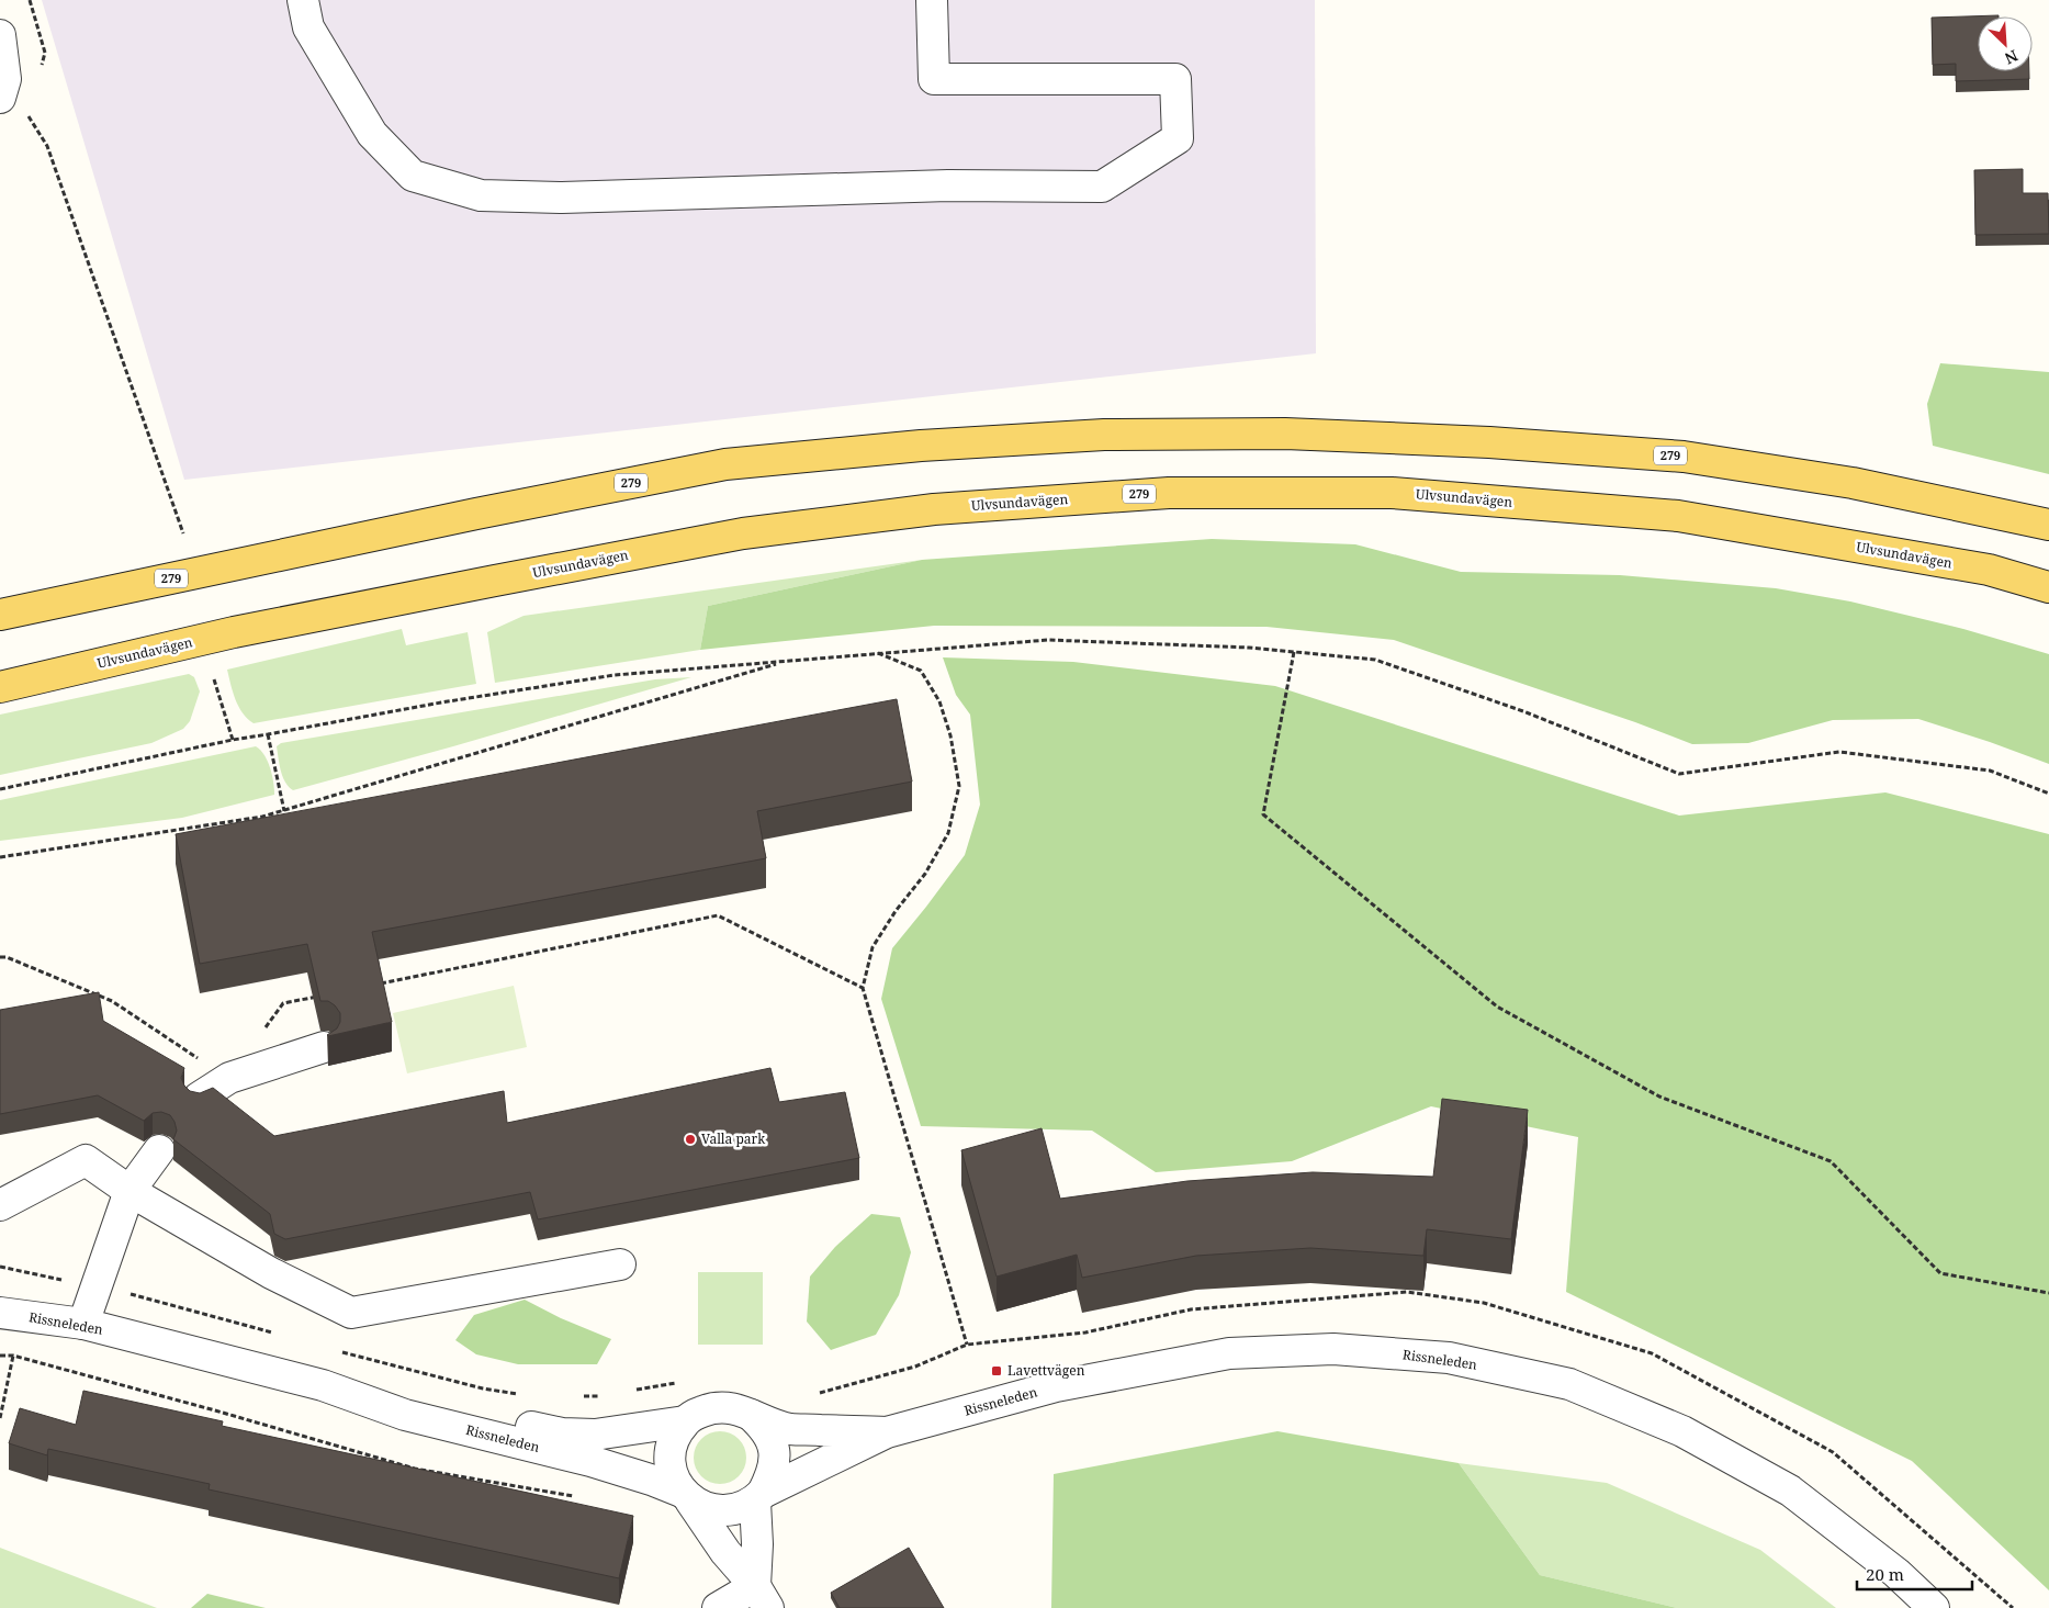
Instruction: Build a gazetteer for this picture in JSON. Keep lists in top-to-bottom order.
{
  "streets": {
    "main road": ["279", "Ulvsundavägen"],
    "street": ["Rissneleden"]
  },
  "places": {
    "other": ["Valla park"],
    "transit": ["Lavettvägen"]
  },
  "scale_bar": "20 m",
  "north": "bottom right"
}
